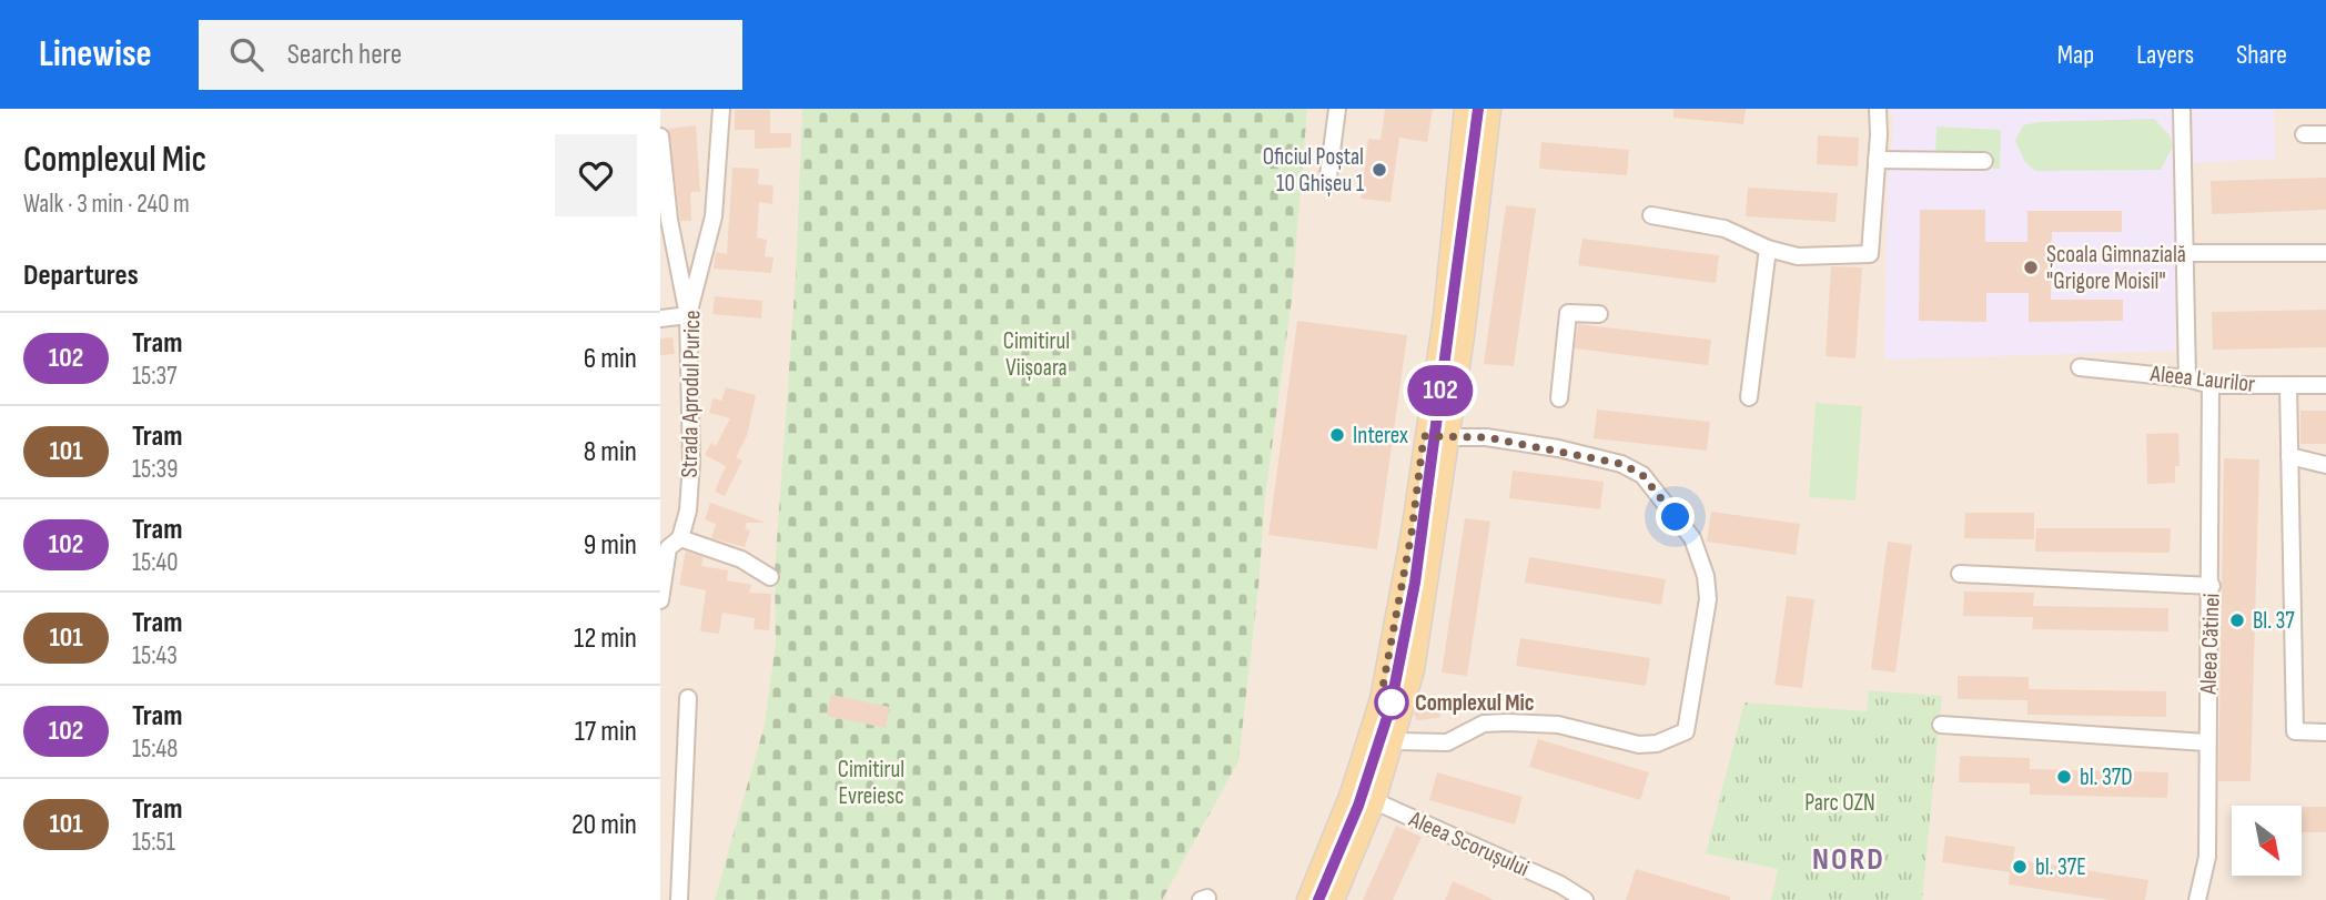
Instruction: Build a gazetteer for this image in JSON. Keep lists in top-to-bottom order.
{
  "streets": {
    "street": [
      "Aleea Laurilor",
      "Strada Aprodul Purice",
      "Aleea Cătinei",
      "Aleea Scorușului"
    ]
  },
  "crossings": [
    ["Aleea Laurilor", "Aleea Cătinei"]
  ],
  "districts": ["NORD"],
  "parks": ["Cimitirul Viișoara", "Cimitirul Evreiesc", "Parc OZN"],
  "places": [
    "Oficiul Poștal 10 Ghișeu 1",
    "Școala Gimnazială \"Grigore Moisil\"",
    "Interex",
    "Bl. 37",
    "Complexul Mic",
    "bl. 37D",
    "bl. 37E"
  ],
  "lines": ["tram line 102"],
  "north": "bottom right",
  "page": {
    "header": "Linewise",
    "search": "Search here",
    "nav": ["Map", "Layers", "Share"],
    "heading": [
      ["Complexul Mic", "Walk · 3 min · 240 m"],
      "Departures"
    ],
    "on_map": "102",
    "list": [
      {
        "mark": "102",
        "name": "Tram",
        "note": "15:37",
        "value": "6 min"
      },
      {
        "mark": "101",
        "name": "Tram",
        "note": "15:39",
        "value": "8 min"
      },
      {
        "mark": "102",
        "name": "Tram",
        "note": "15:40",
        "value": "9 min"
      },
      {
        "mark": "101",
        "name": "Tram",
        "note": "15:43",
        "value": "12 min"
      },
      {
        "mark": "102",
        "name": "Tram",
        "note": "15:48",
        "value": "17 min"
      },
      {
        "mark": "101",
        "name": "Tram",
        "note": "15:51",
        "value": "20 min"
      }
    ]
  }
}
